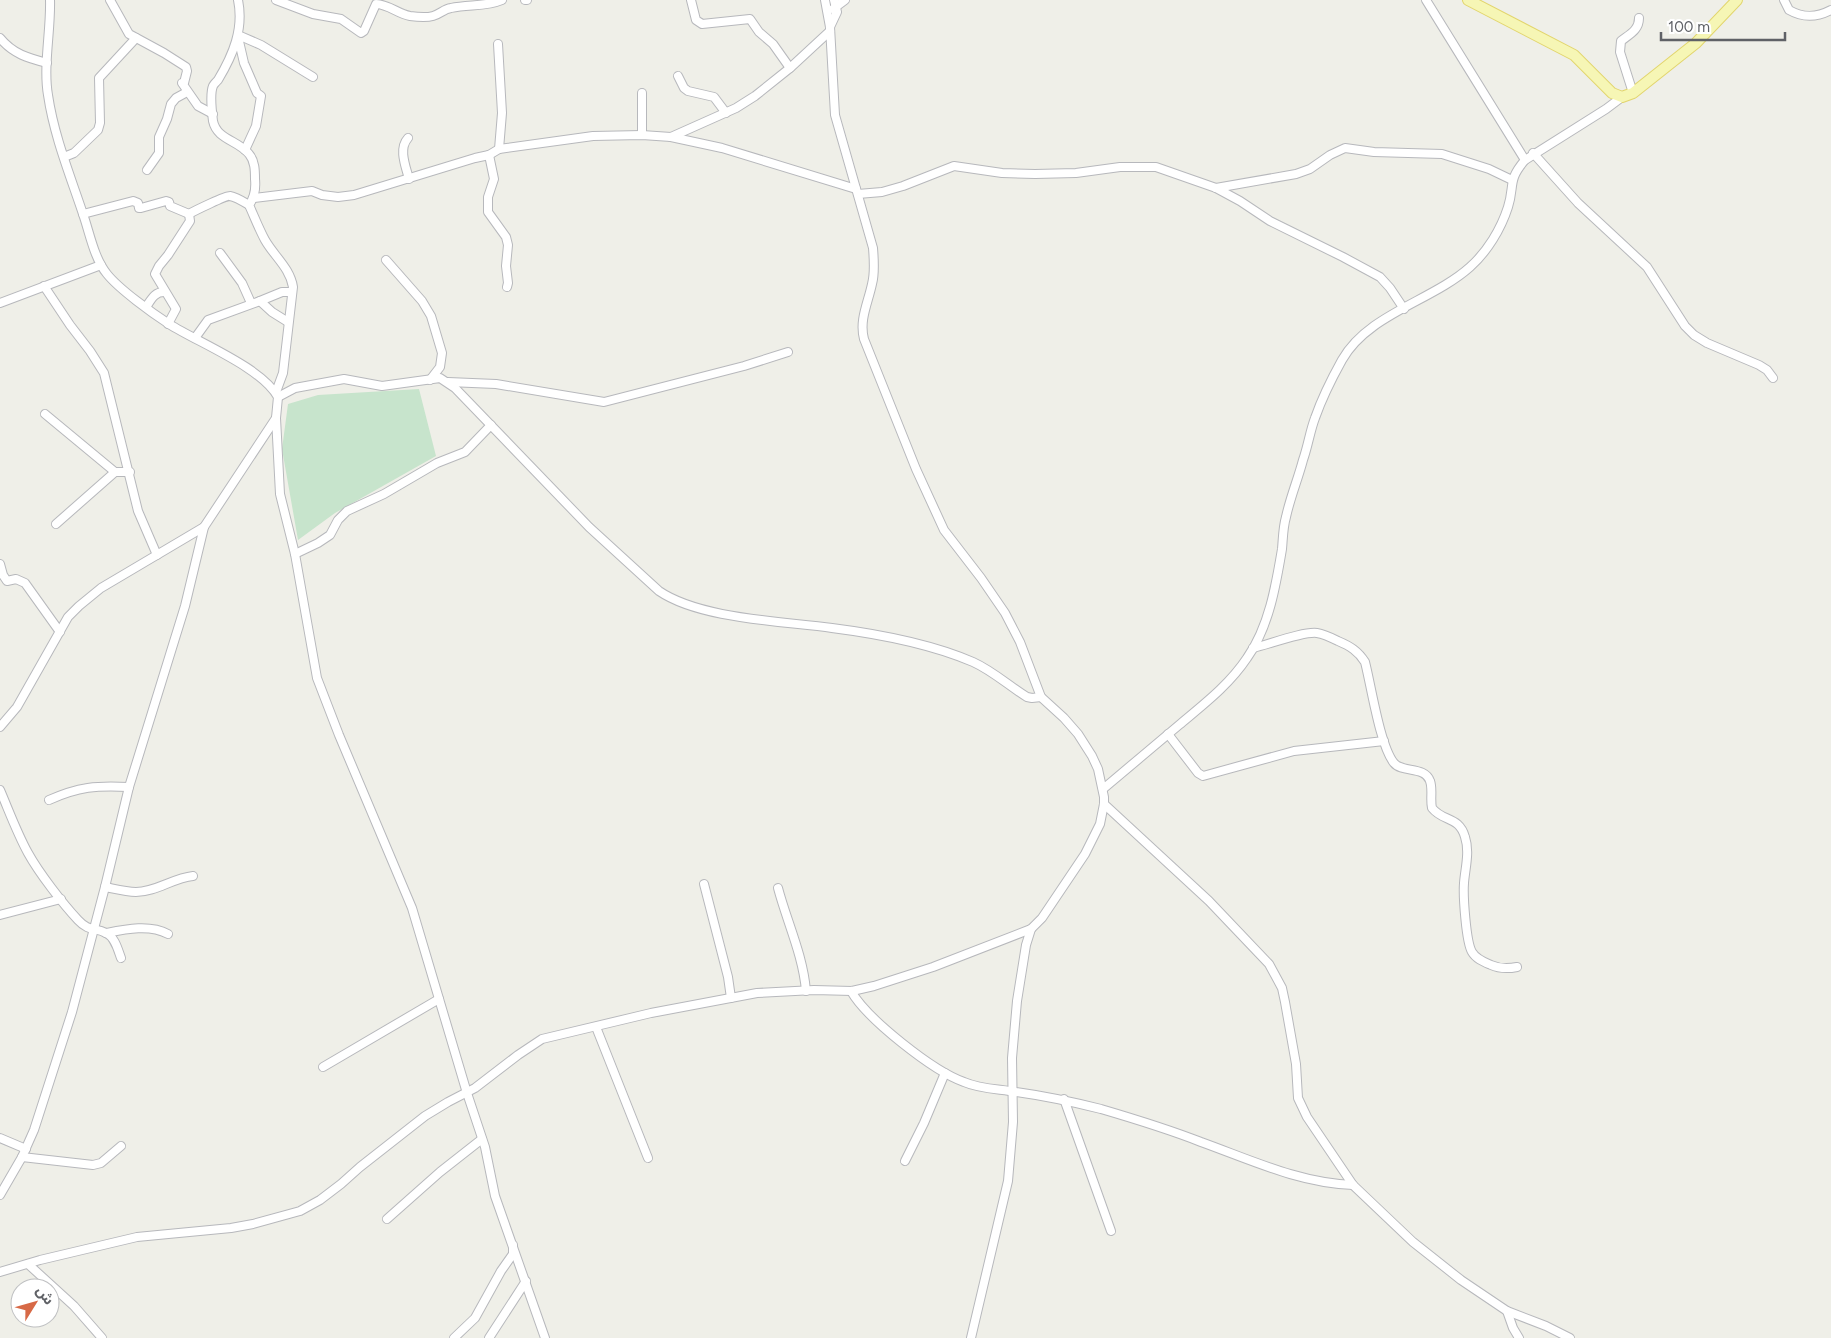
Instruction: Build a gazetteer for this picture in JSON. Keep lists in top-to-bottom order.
{
  "scale_bar": "100 m",
  "north": "top right"
}
